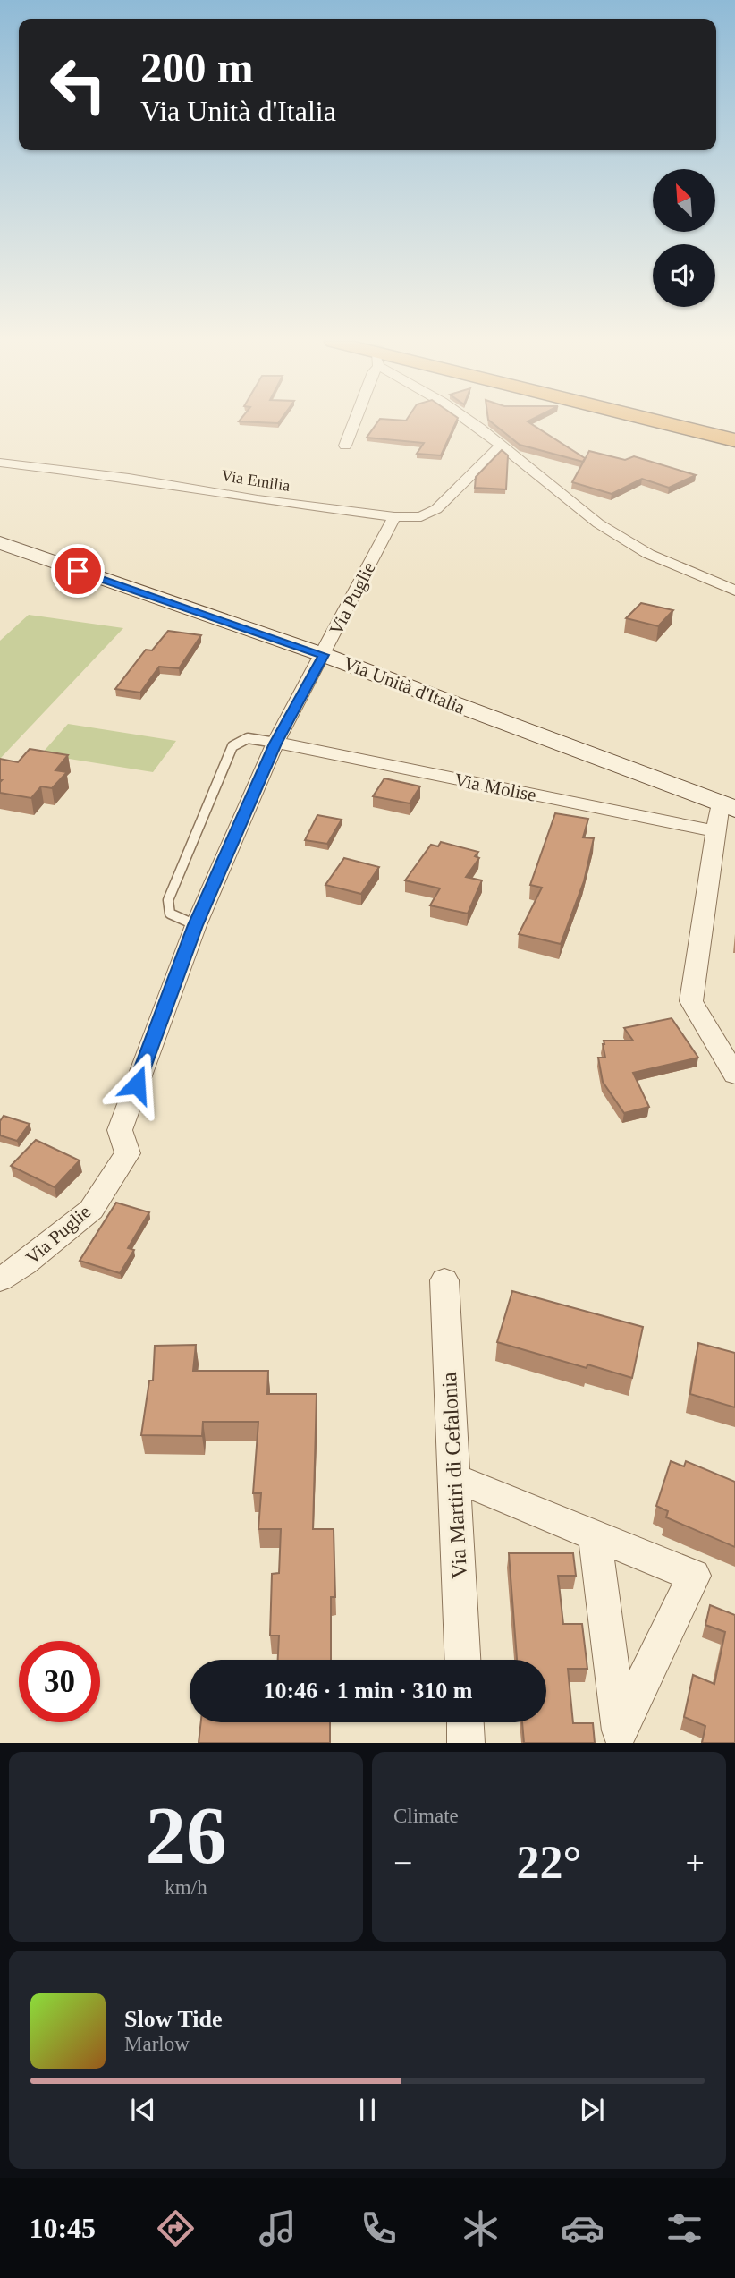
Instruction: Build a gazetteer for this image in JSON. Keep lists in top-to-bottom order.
{
  "streets": {
    "main road": ["Via Unità d'Italia"],
    "street": [
      "Via Emilia",
      "Via Puglie",
      "Via Molise",
      "Via Martiri di Cefalonia"
    ]
  },
  "crossings": [
    ["Via Emilia", "Via Puglie"],
    ["Via Puglie", "Via Unità d'Italia"],
    ["Via Puglie", "Via Molise"]
  ],
  "north": "top left",
  "page": {
    "turn": ["200 m", "Via Unità d'Italia"],
    "limit": "30",
    "trip": "10:46 · 1 min · 310 m",
    "tile": [
      ["26", "km/h"],
      "Climate"
    ],
    "heat": ["−", "22°", "+"],
    "song": ["Slow Tide", "Marlow"],
    "tabs": "10:45"
  }
}
